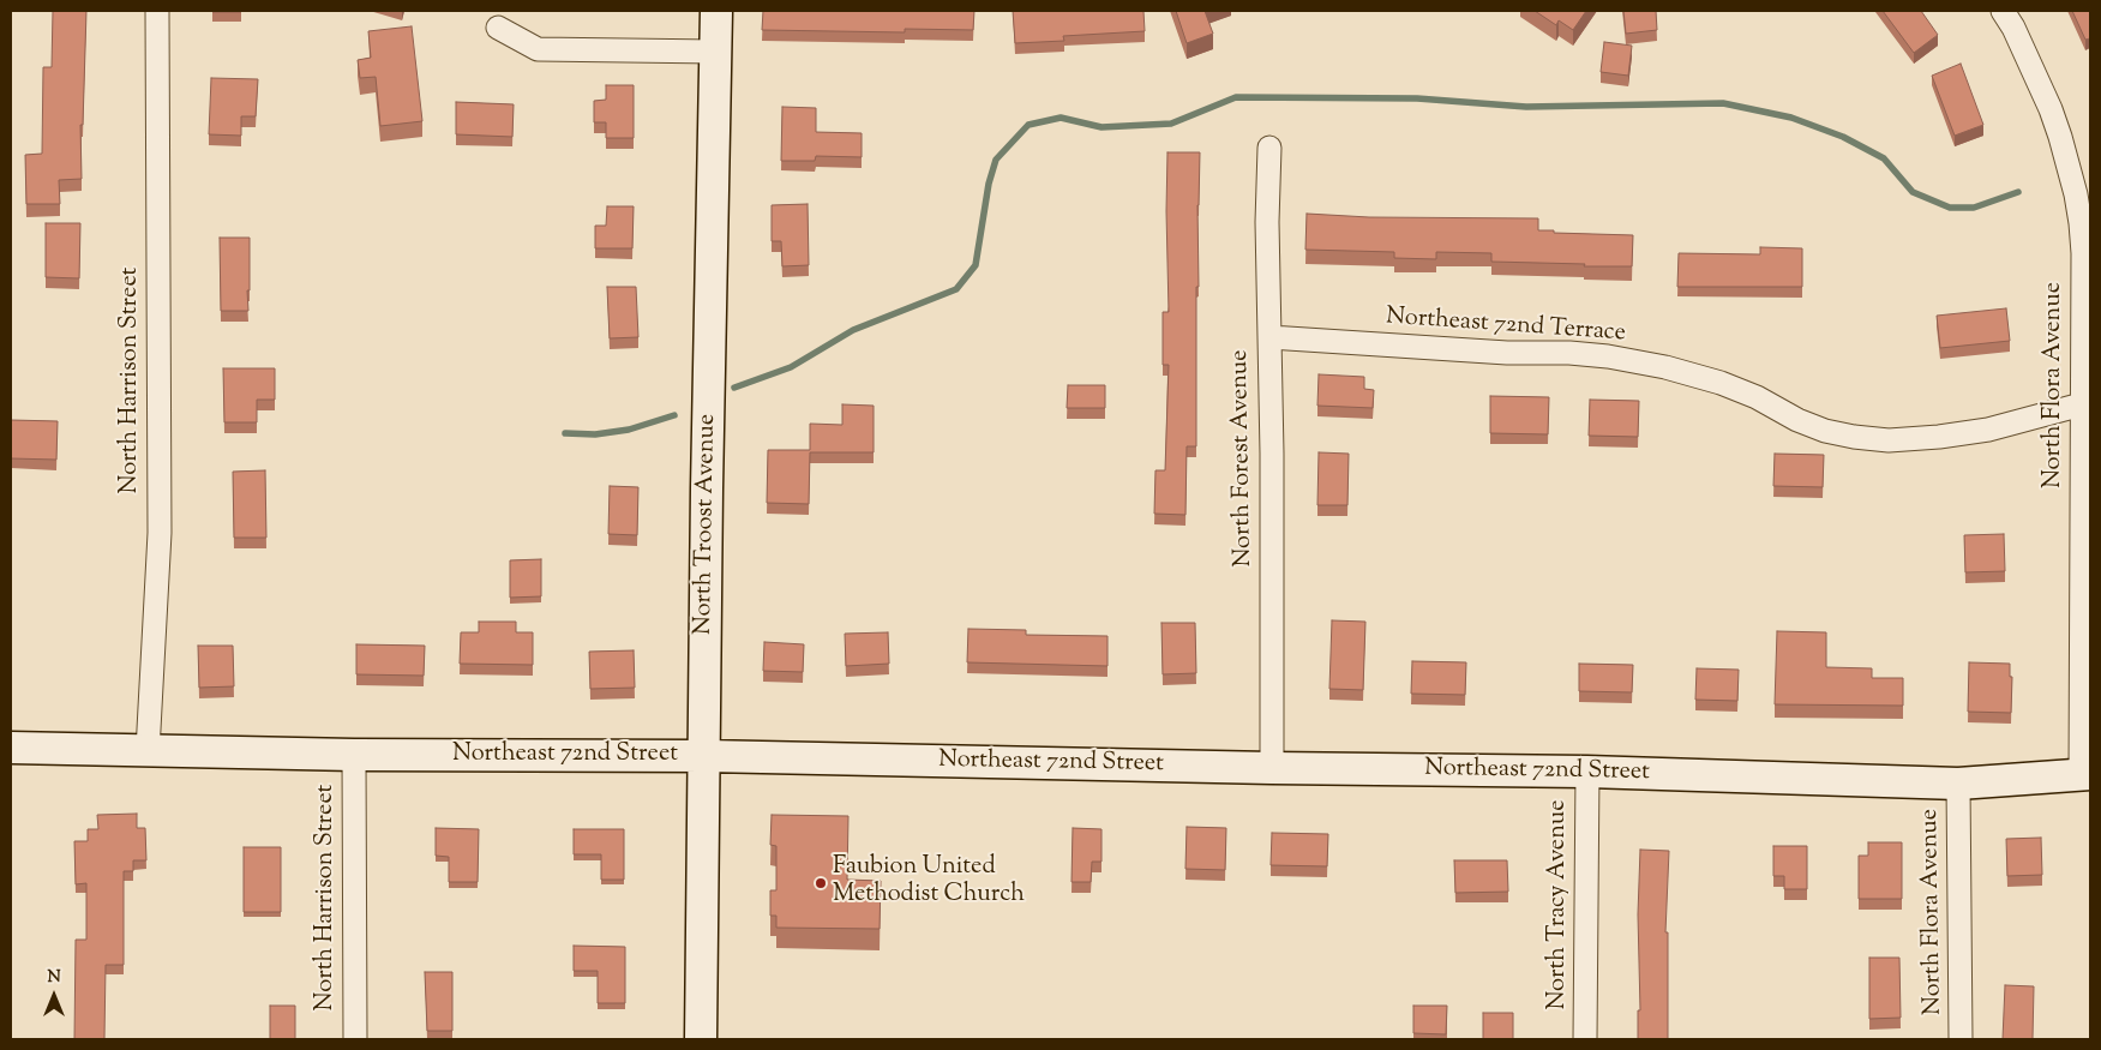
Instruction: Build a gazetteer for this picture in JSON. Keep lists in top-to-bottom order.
{
  "streets": {
    "main road": ["North Troost Avenue", "Northeast 72nd Street"],
    "street": [
      "Northeast 72nd Terrace",
      "North Harrison Street",
      "North Flora Avenue",
      "North Forest Avenue",
      "North Tracy Avenue"
    ]
  },
  "crossings": [
    ["Northeast 72nd Terrace", "North Flora Avenue"],
    ["Northeast 72nd Terrace", "North Forest Avenue"],
    ["North Harrison Street", "Northeast 72nd Street"],
    ["North Flora Avenue", "Northeast 72nd Street"],
    ["North Forest Avenue", "Northeast 72nd Street"],
    ["North Troost Avenue", "Northeast 72nd Street"],
    ["Northeast 72nd Street", "North Tracy Avenue"]
  ],
  "places": ["Faubion United Methodist Church"],
  "north": "top"
}
